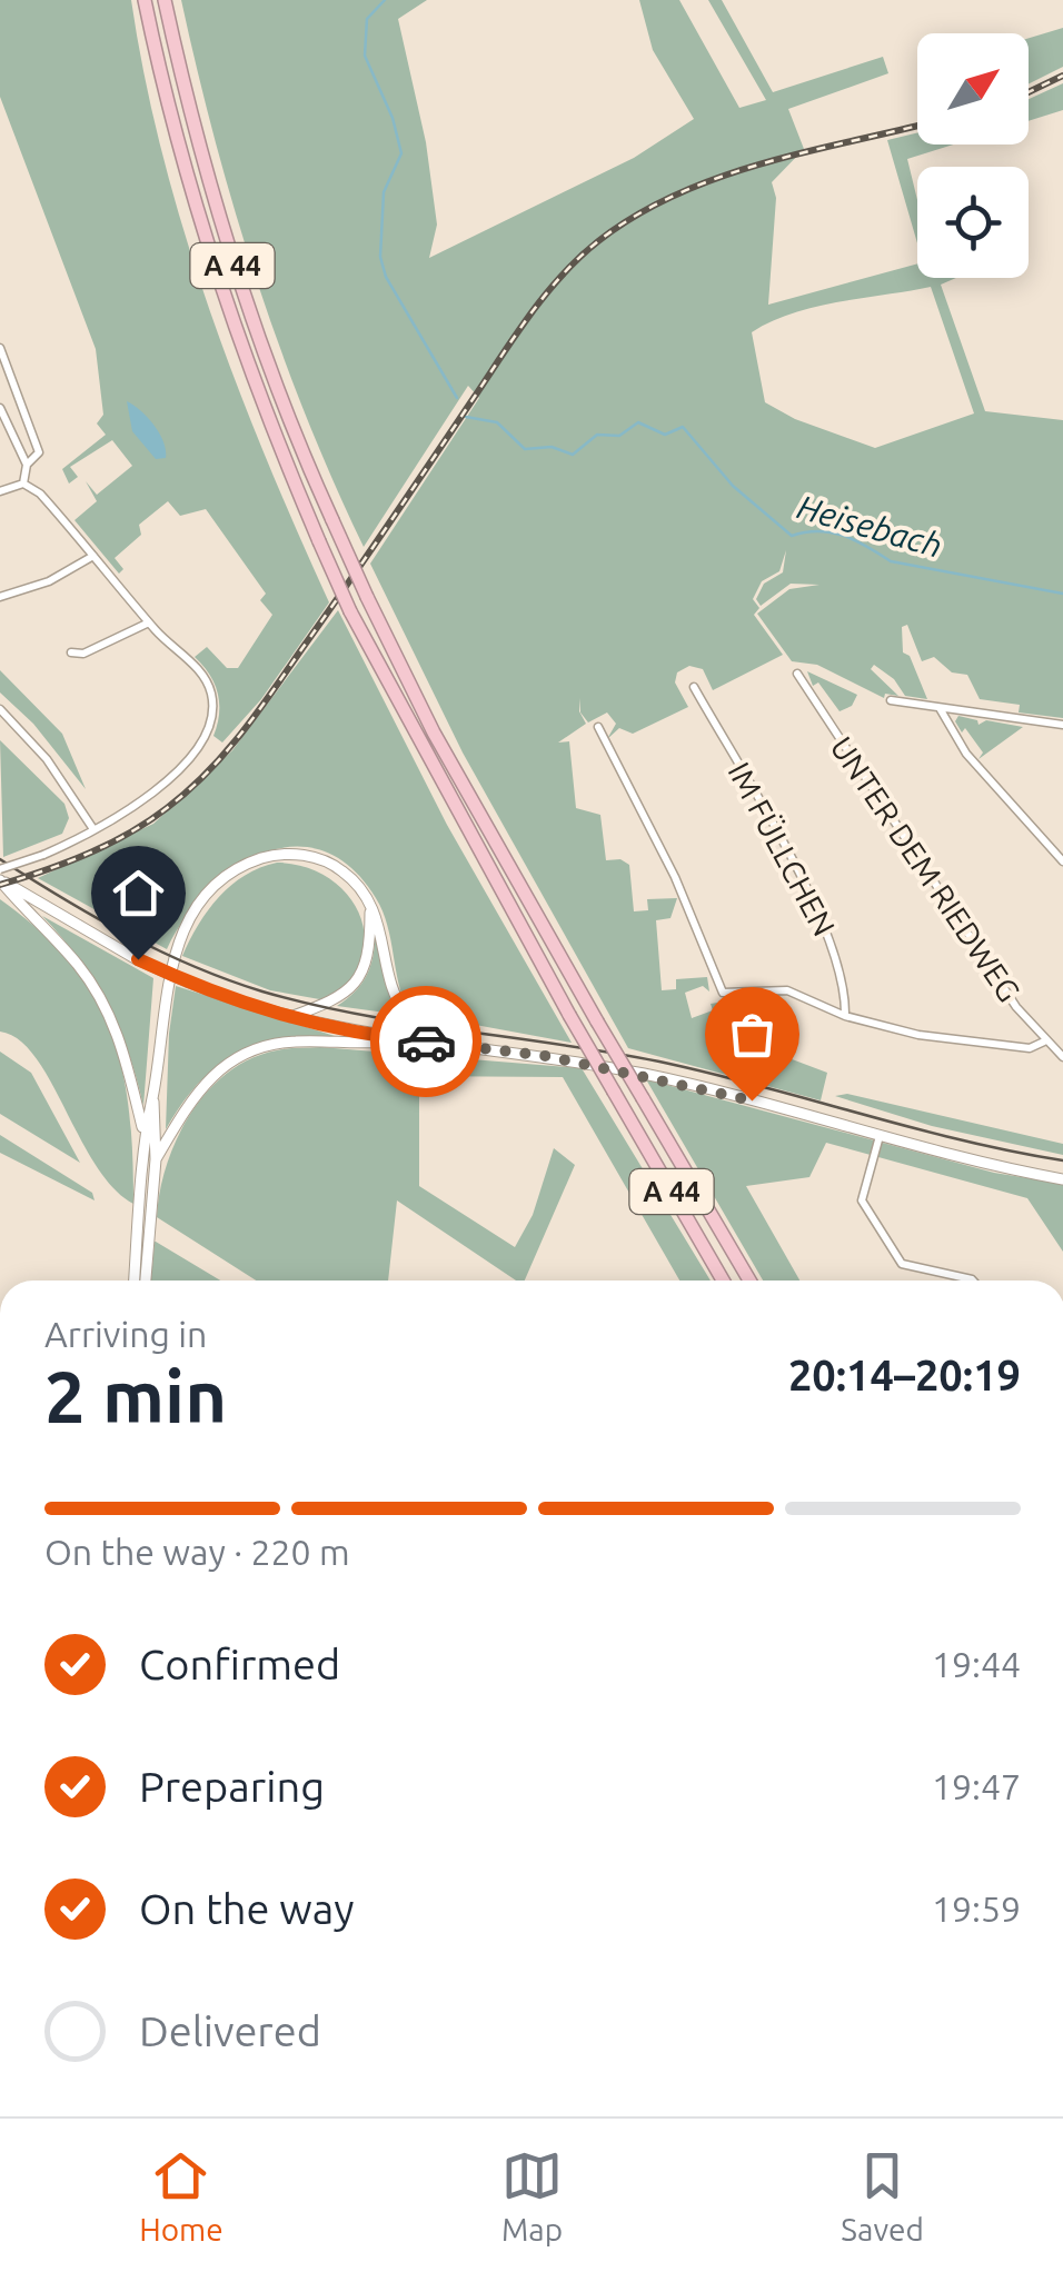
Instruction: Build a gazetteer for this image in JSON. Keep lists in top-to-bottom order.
{
  "streets": {
    "highway": ["A 44"],
    "street": ["IM FÜLLCHEN", "UNTER DEM RIEDWEG"]
  },
  "water": ["Heisebach"],
  "north": "top right",
  "page": {
    "heading": ["2 min", "Arriving in", "20:14–20:19"],
    "bar": "On the way · 220 m",
    "list": [
      ["Confirmed", "19:44"],
      ["Preparing", "19:47"],
      ["On the way", "19:59"],
      "Delivered"
    ],
    "tabs": ["Home", "Map", "Saved"]
  }
}
